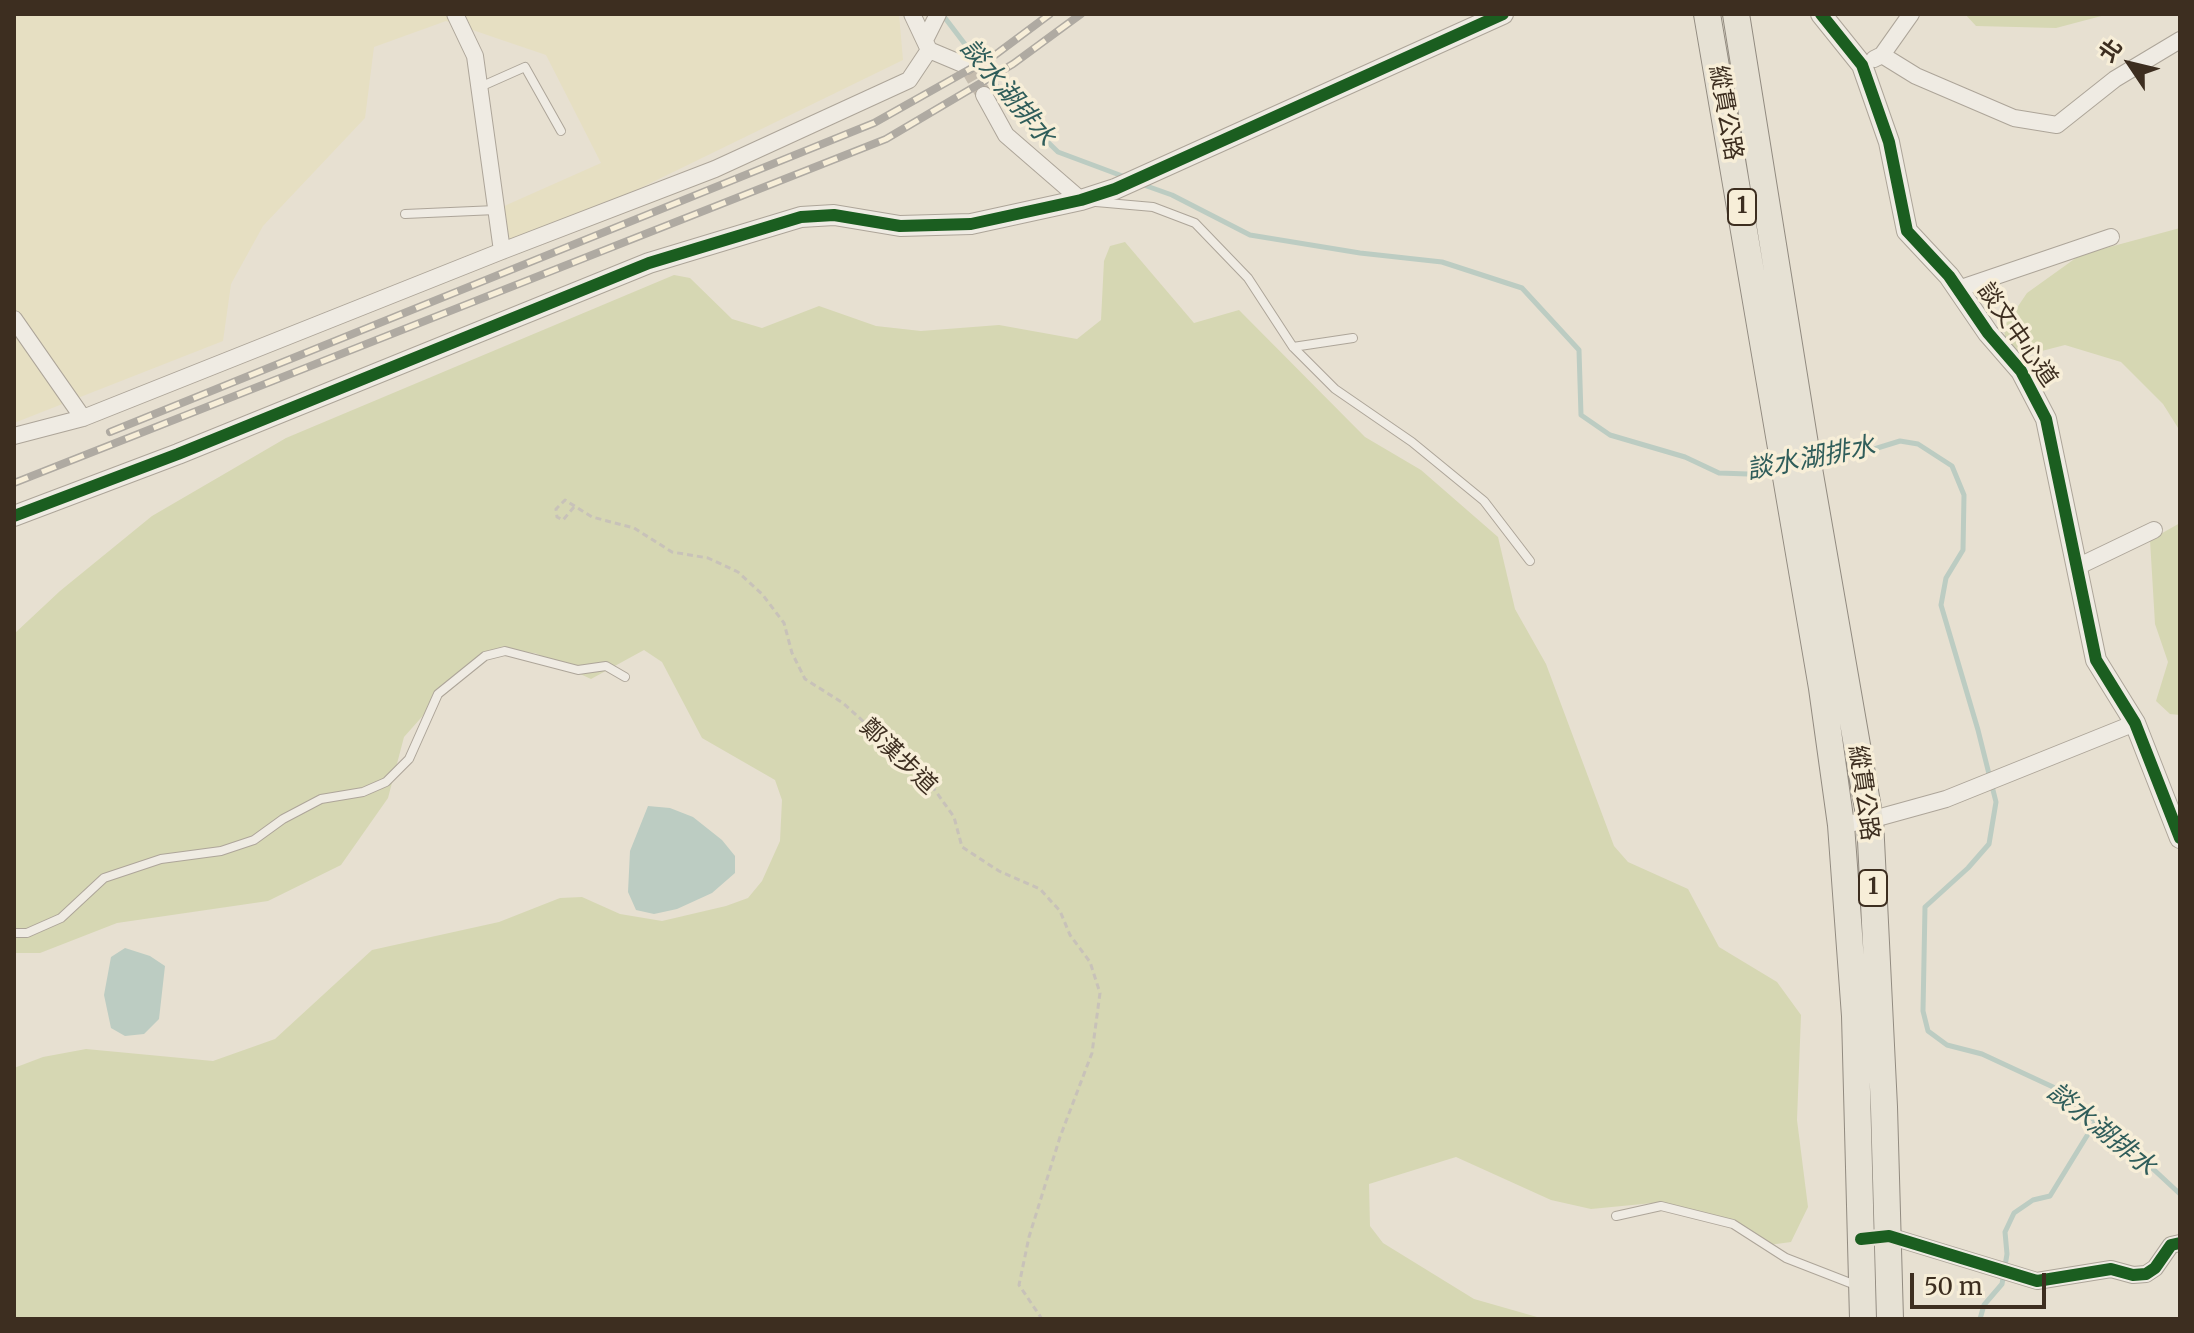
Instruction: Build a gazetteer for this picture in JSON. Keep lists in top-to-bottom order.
{
  "streets": {
    "main road": ["縱貫公路", "1"],
    "street": ["談文中心道"],
    "path": ["鄭漢步道"]
  },
  "water": ["談水湖排水"],
  "scale_bar": "50 m",
  "north": "top left"
}
